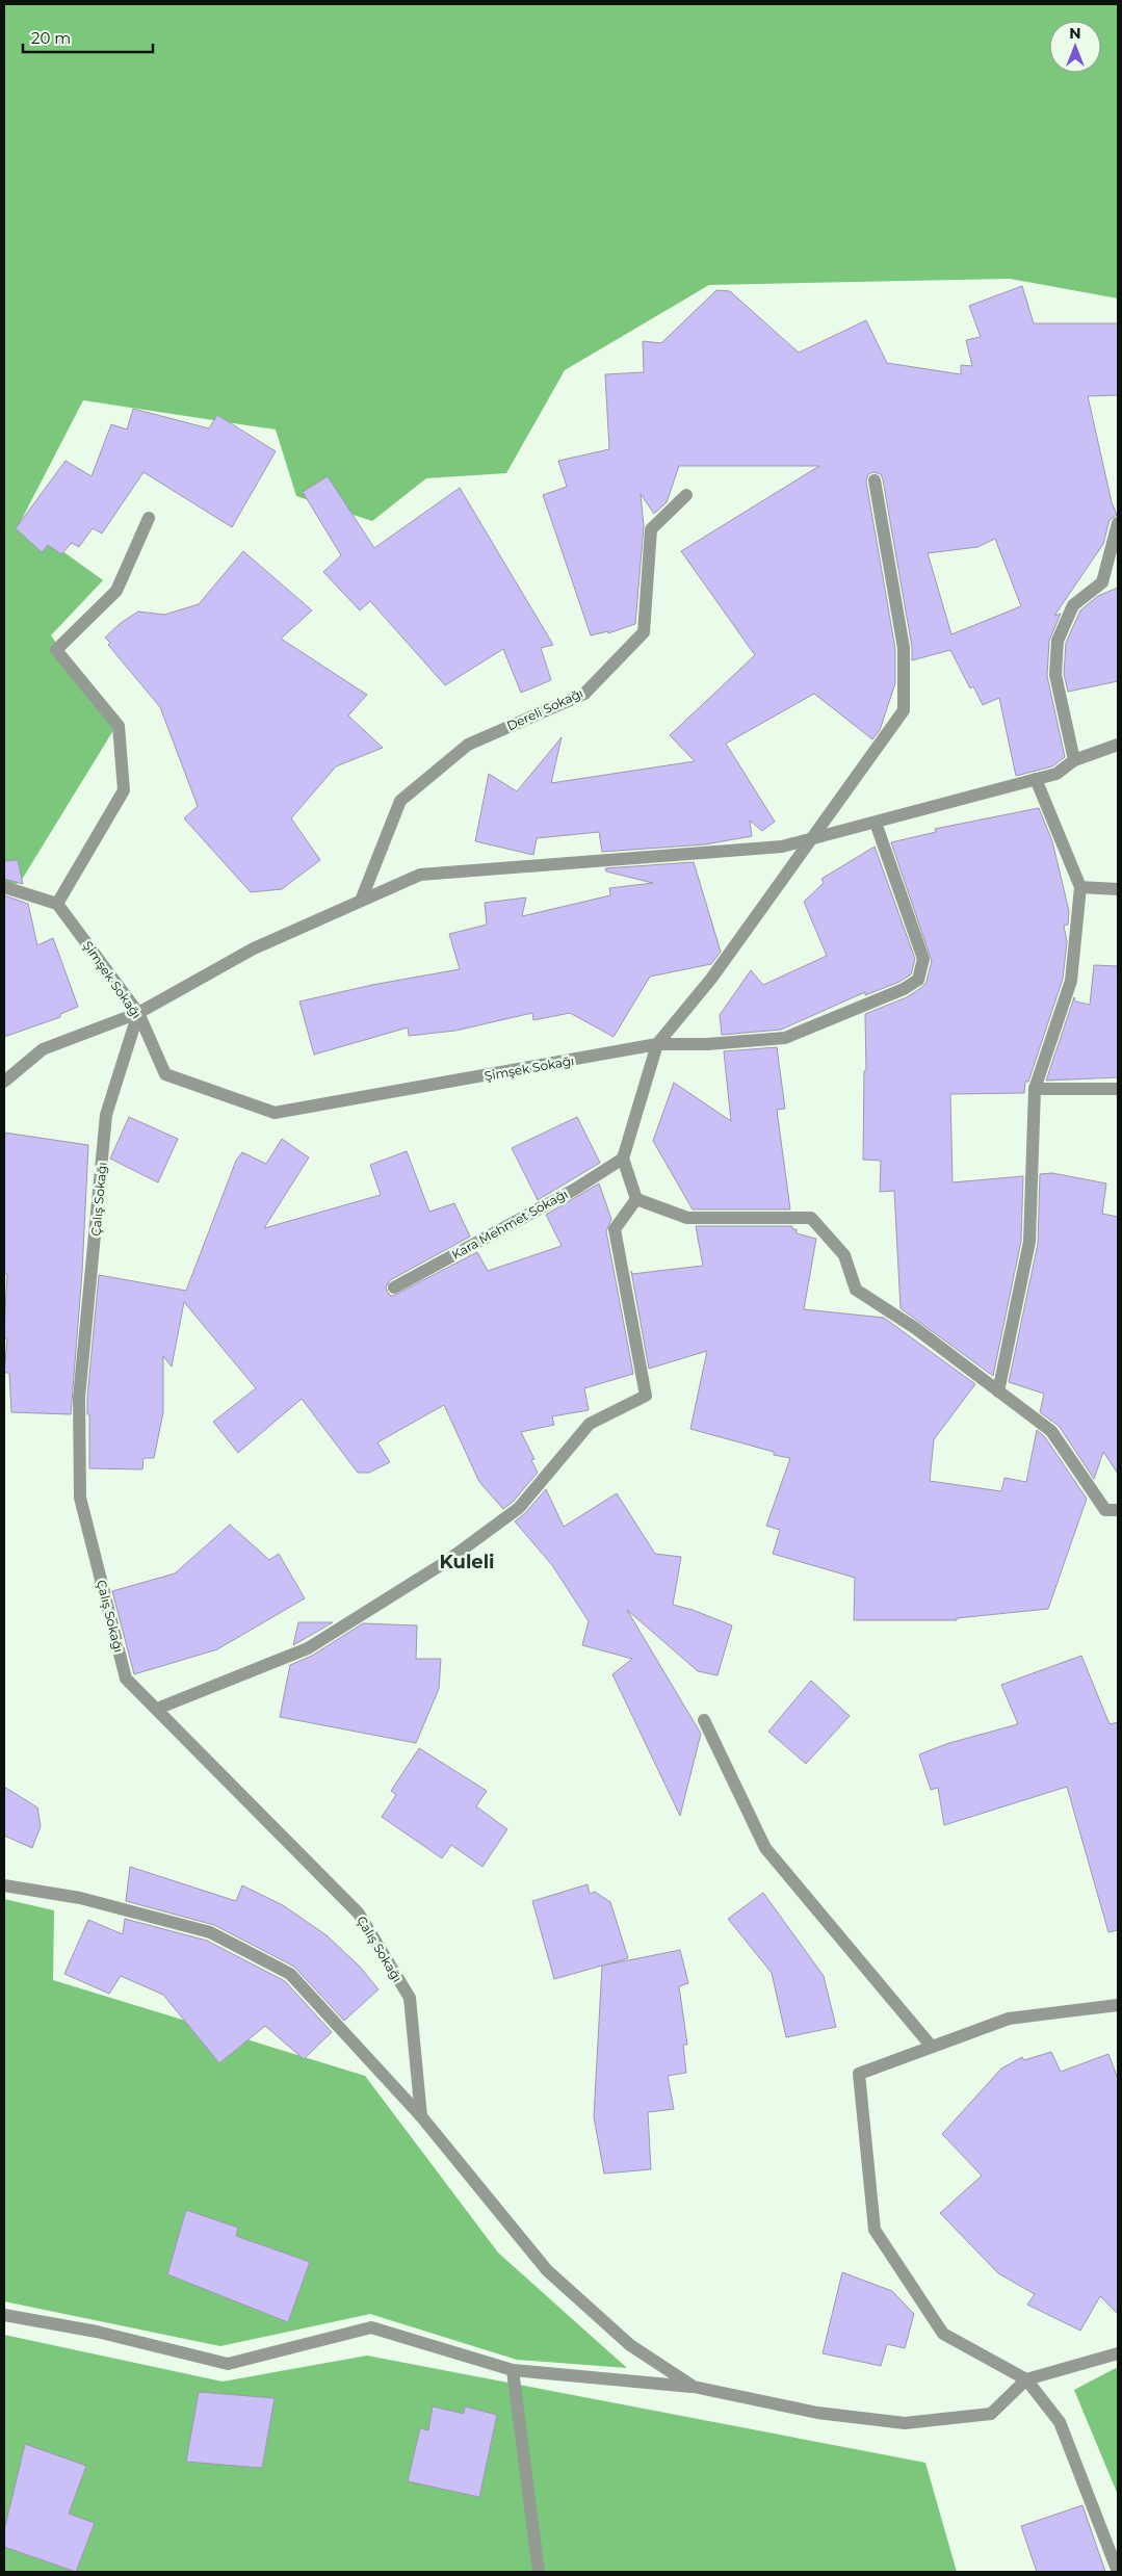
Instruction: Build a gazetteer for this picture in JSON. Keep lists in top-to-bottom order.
{
  "streets": {
    "street": [
      "Dereli Sokağı",
      "Şimşek Sokağı",
      "Çalış Sokağı",
      "Kara Mehmet Sokağı"
    ]
  },
  "crossings": [
    ["Şimşek Sokağı", "Çalış Sokağı"]
  ],
  "districts": ["Kuleli"],
  "scale_bar": "20 m",
  "north": "top"
}
